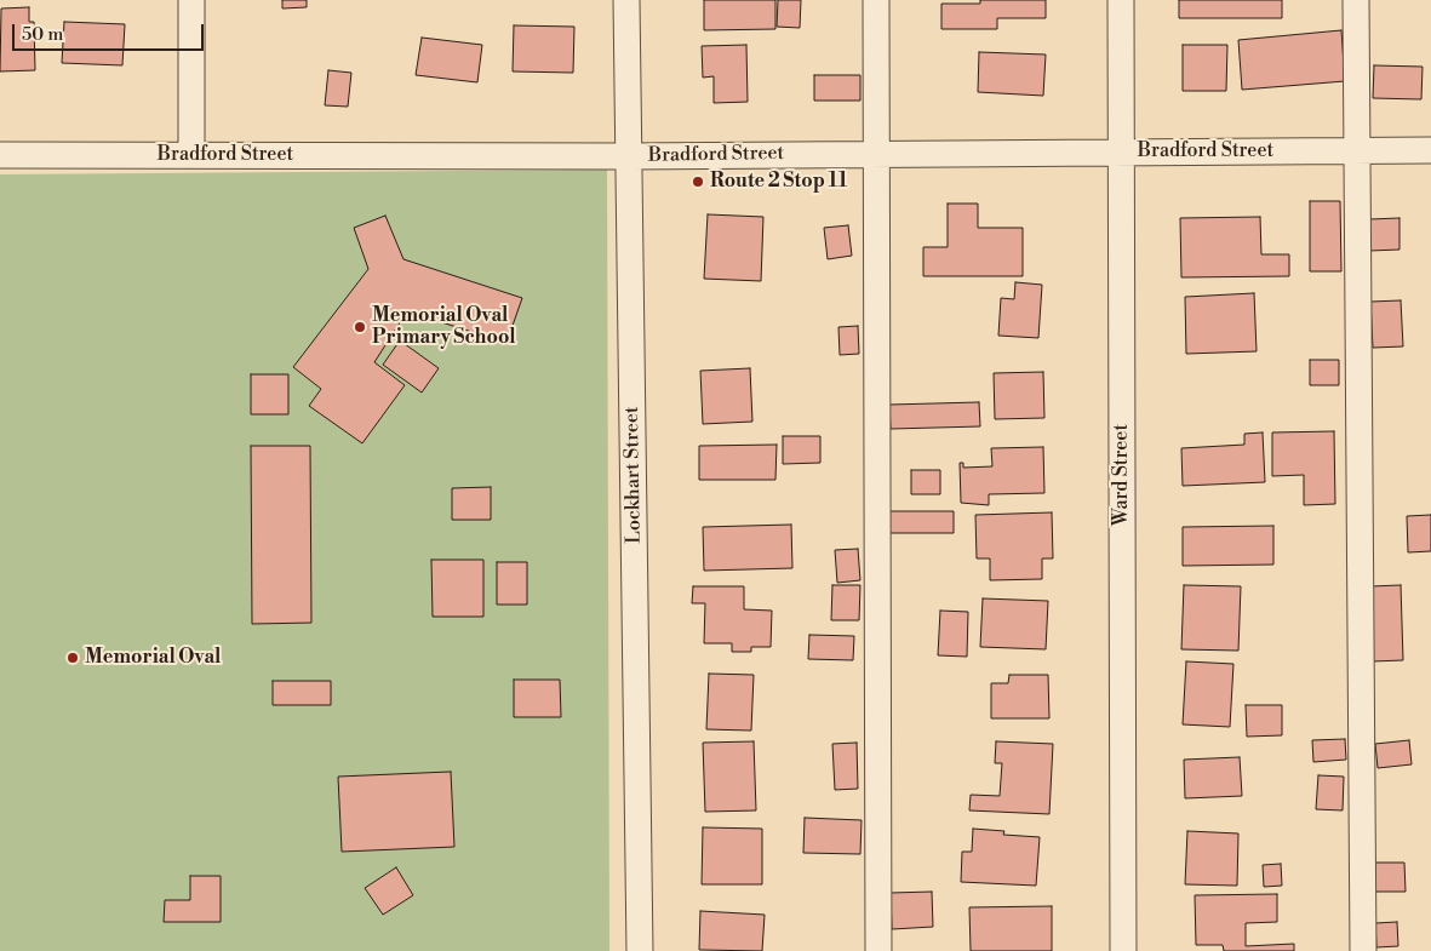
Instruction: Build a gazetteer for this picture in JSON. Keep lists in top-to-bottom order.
{
  "streets": {
    "street": ["Bradford Street", "Lockhart Street", "Ward Street"]
  },
  "crossings": [
    ["Bradford Street", "Lockhart Street"],
    ["Bradford Street", "Ward Street"]
  ],
  "places": ["Route 2 Stop 11", "Memorial Oval Primary School", "Memorial Oval"],
  "scale_bar": "50 m"
}
